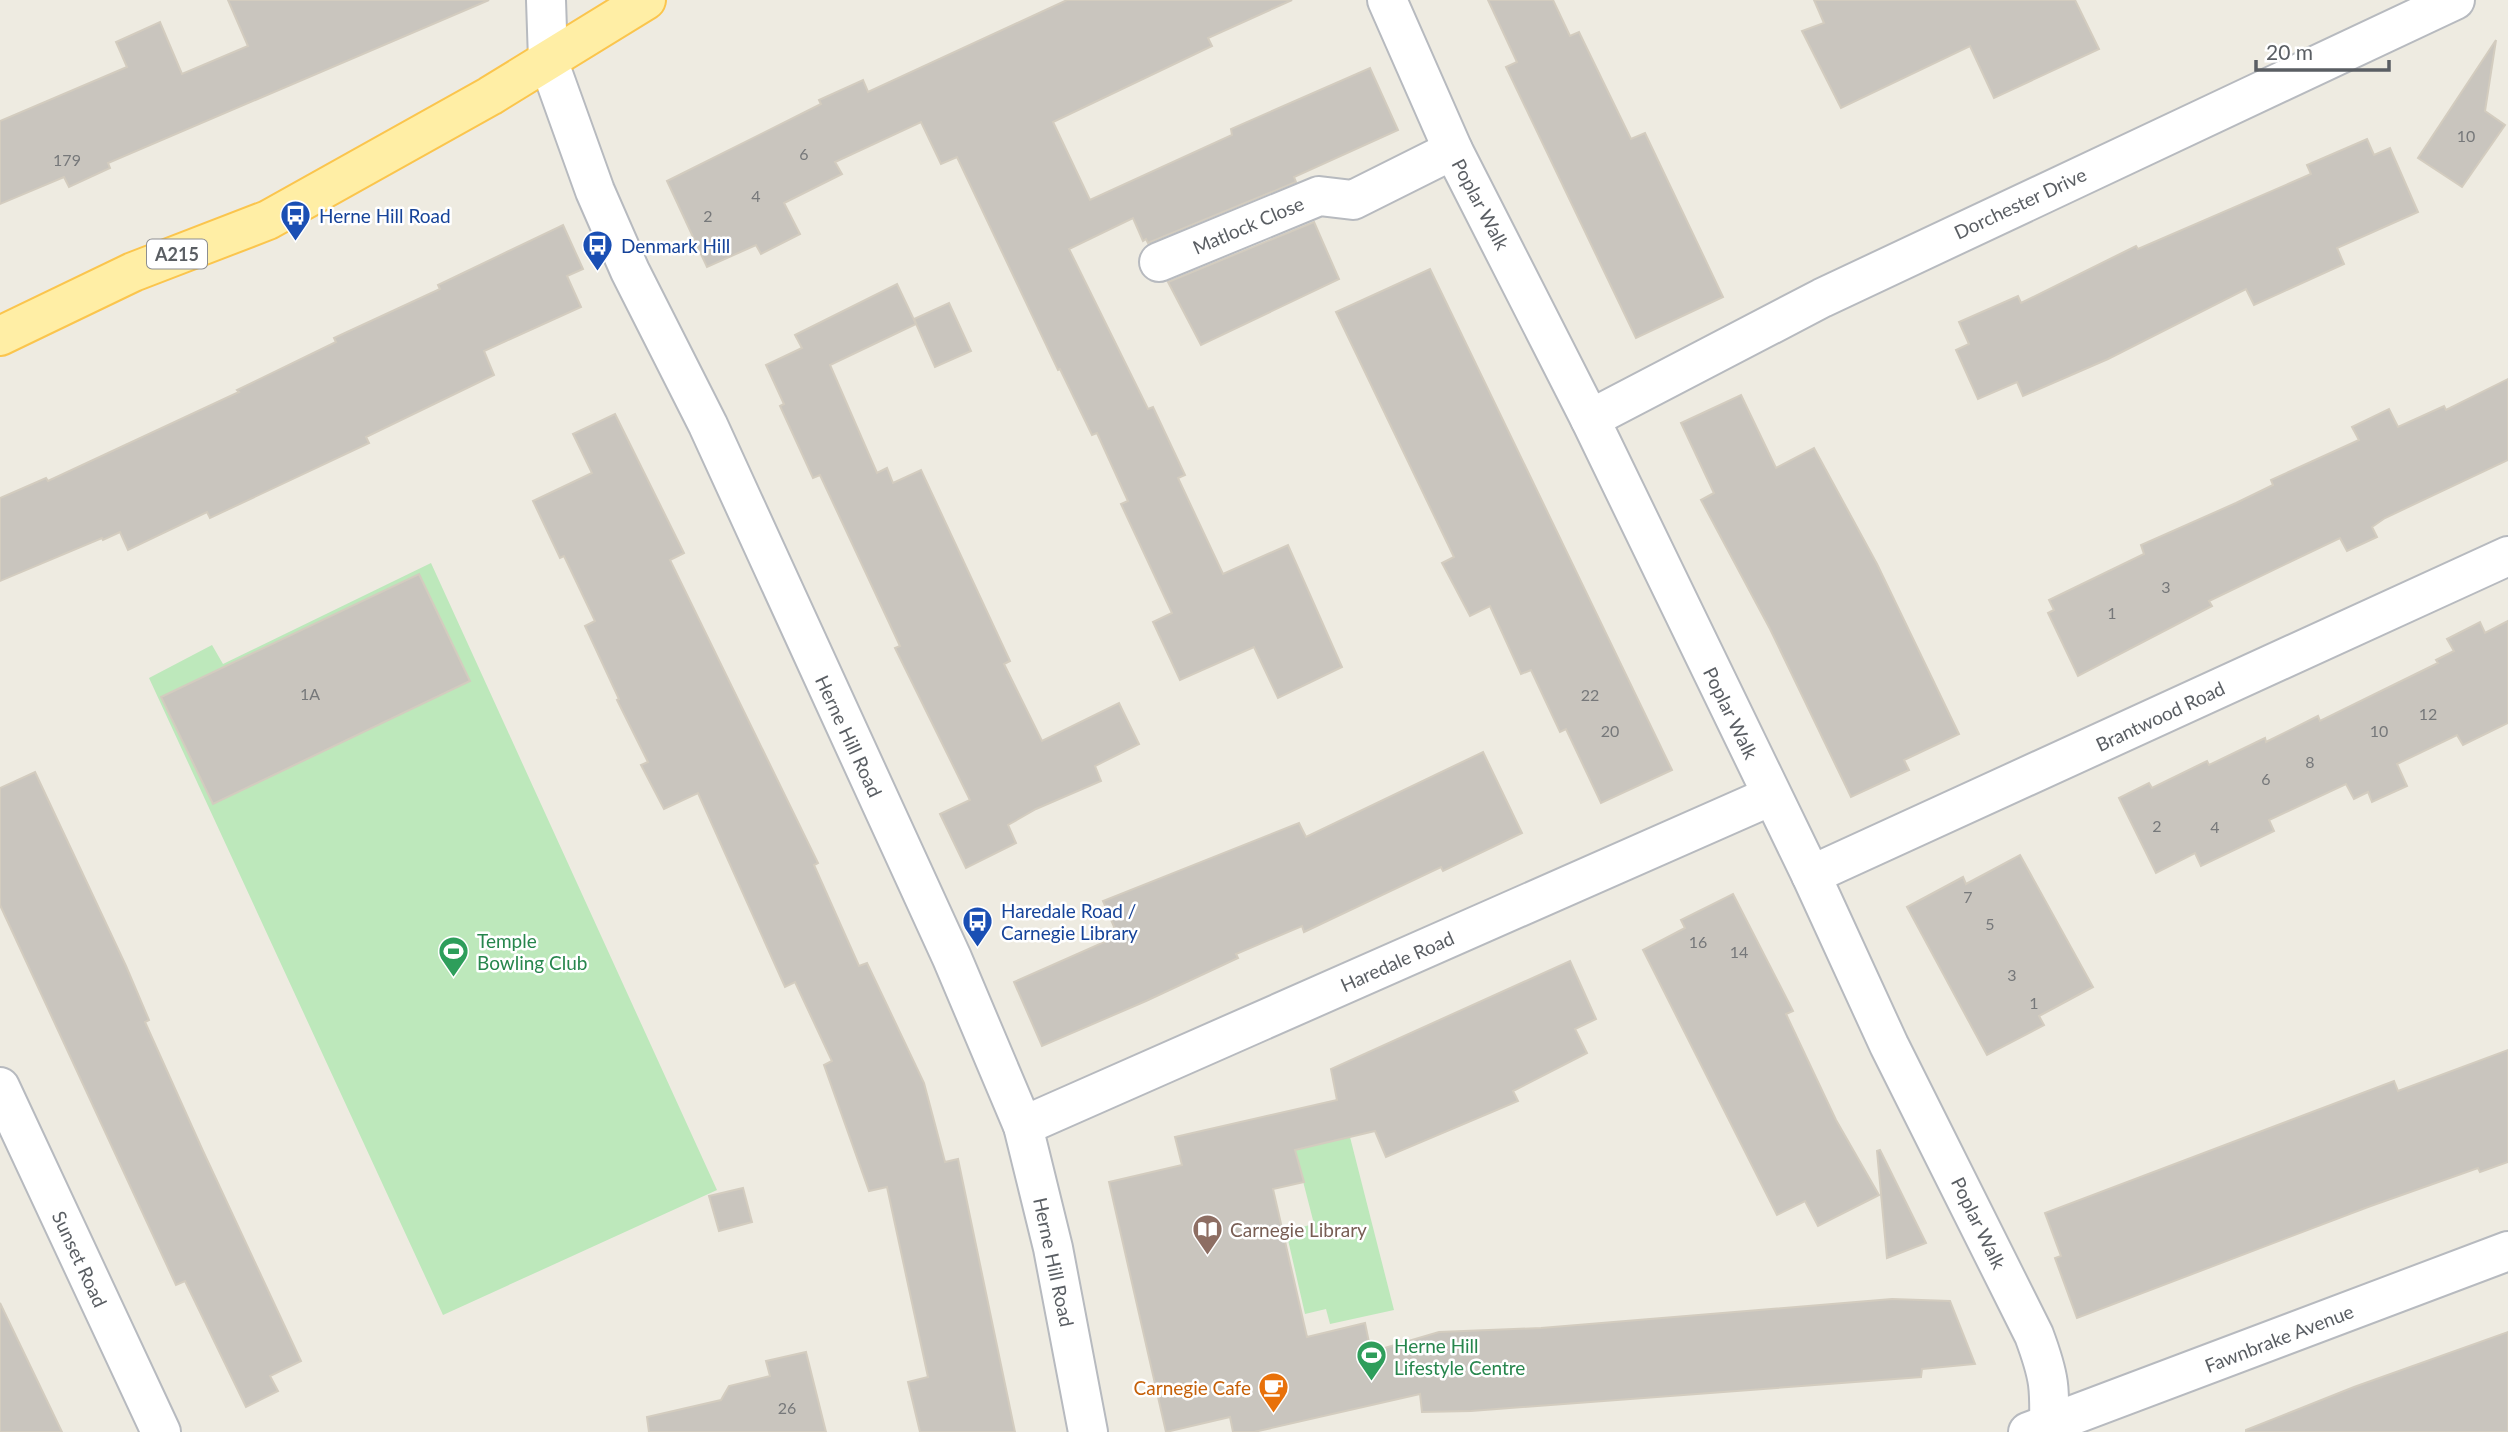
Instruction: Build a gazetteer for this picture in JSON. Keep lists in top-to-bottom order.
{
  "streets": {
    "main road": ["A215"],
    "street": [
      "Dorchester Drive",
      "Poplar Walk",
      "Matlock Close",
      "Brantwood Road",
      "Herne Hill Road",
      "Haredale Road",
      "Sunset Road",
      "Fawnbrake Avenue"
    ]
  },
  "crossings": [
    ["Dorchester Drive", "Poplar Walk"],
    ["Poplar Walk", "Matlock Close"],
    ["Poplar Walk", "Brantwood Road"],
    ["Poplar Walk", "Haredale Road"],
    ["Poplar Walk", "Fawnbrake Avenue"],
    ["A215", "Herne Hill Road"],
    ["Herne Hill Road", "Haredale Road"]
  ],
  "places": {
    "bus stop": ["Herne Hill Road", "Denmark Hill", "Haredale Road / Carnegie Library"],
    "sports": ["Temple Bowling Club", "Herne Hill Lifestyle Centre"],
    "library": ["Carnegie Library"],
    "cafe": ["Carnegie Cafe"]
  },
  "house_numbers": [
    "10",
    "6",
    "179",
    "4",
    "2",
    "3",
    "1",
    "1A",
    "22",
    "12",
    "20",
    "10",
    "8",
    "6",
    "2",
    "4",
    "7",
    "5",
    "16",
    "14",
    "3",
    "1",
    "26"
  ],
  "scale_bar": "20 m"
}
